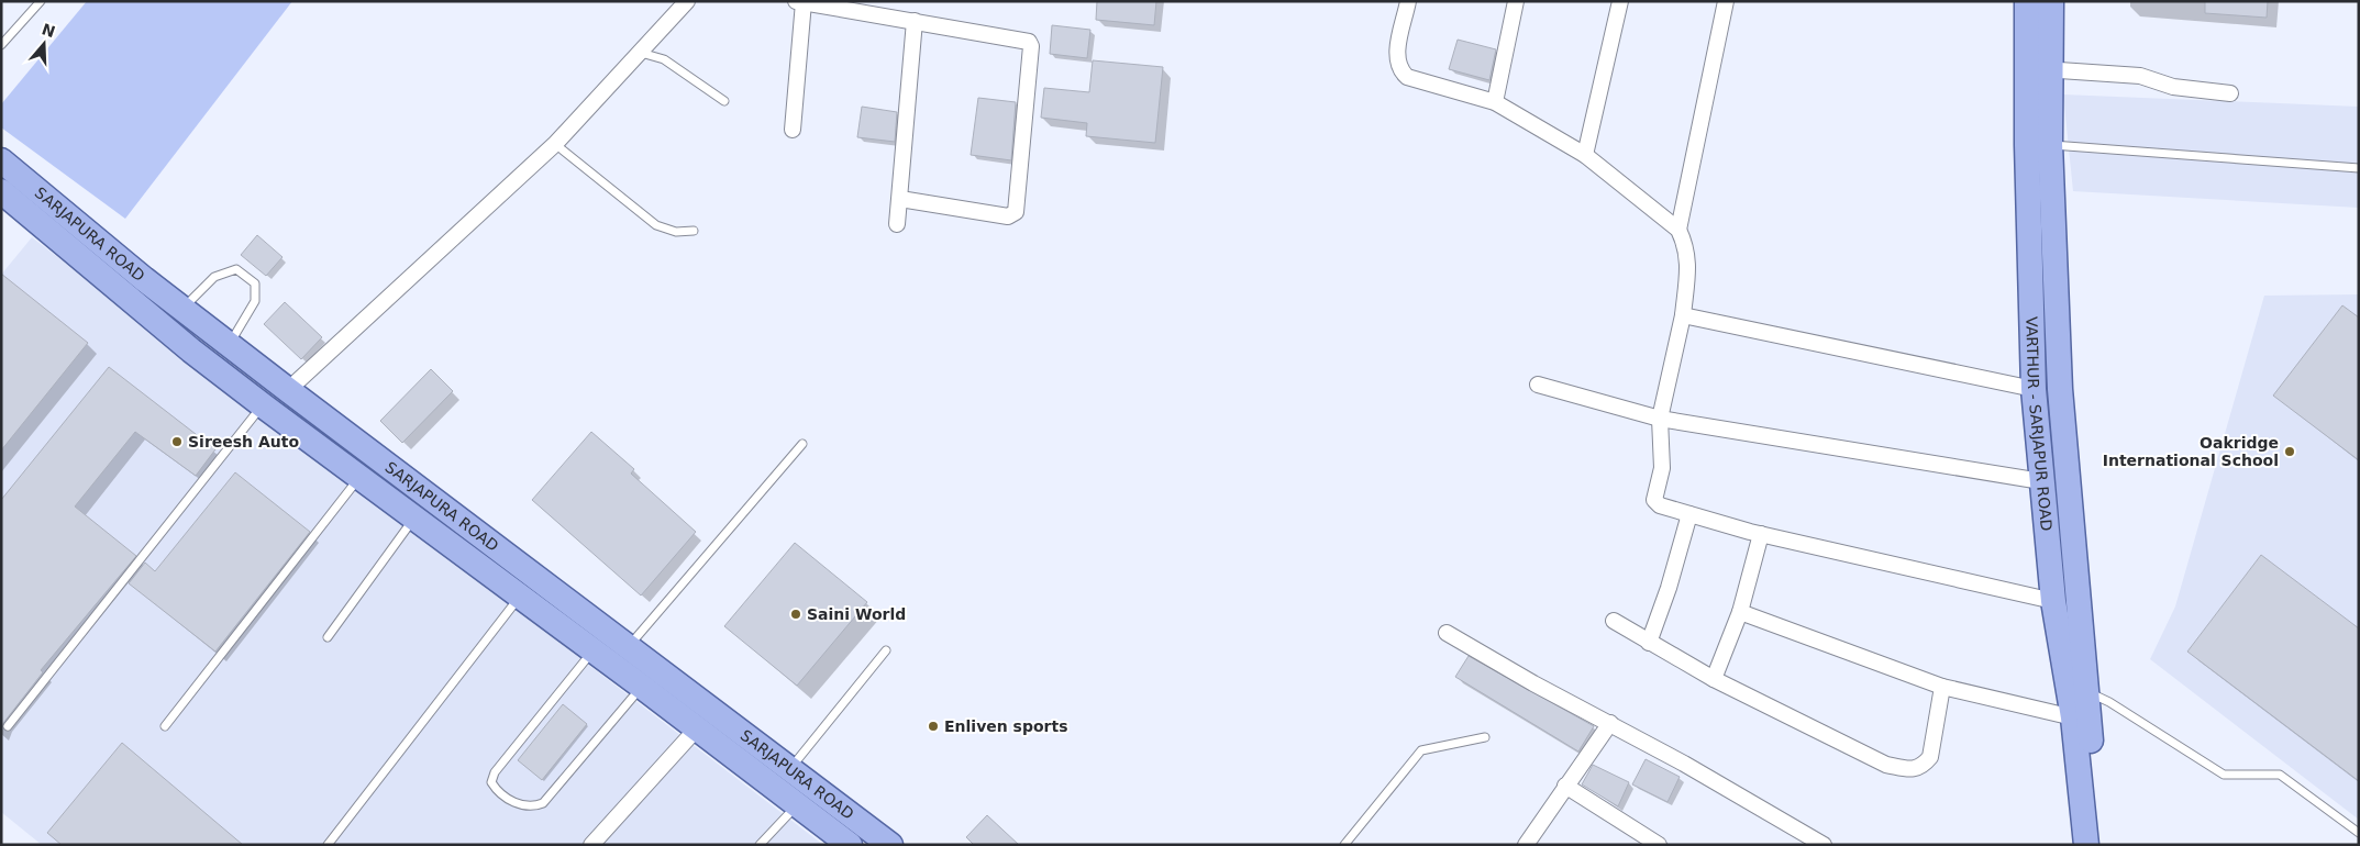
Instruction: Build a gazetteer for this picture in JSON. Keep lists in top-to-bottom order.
{
  "streets": {
    "main road": ["SARJAPURA ROAD", "VARTHUR - SARJAPUR ROAD"]
  },
  "places": [
    "Sireesh Auto",
    "Oakridge International School",
    "Saini World",
    "Enliven sports"
  ],
  "north": "top"
}
